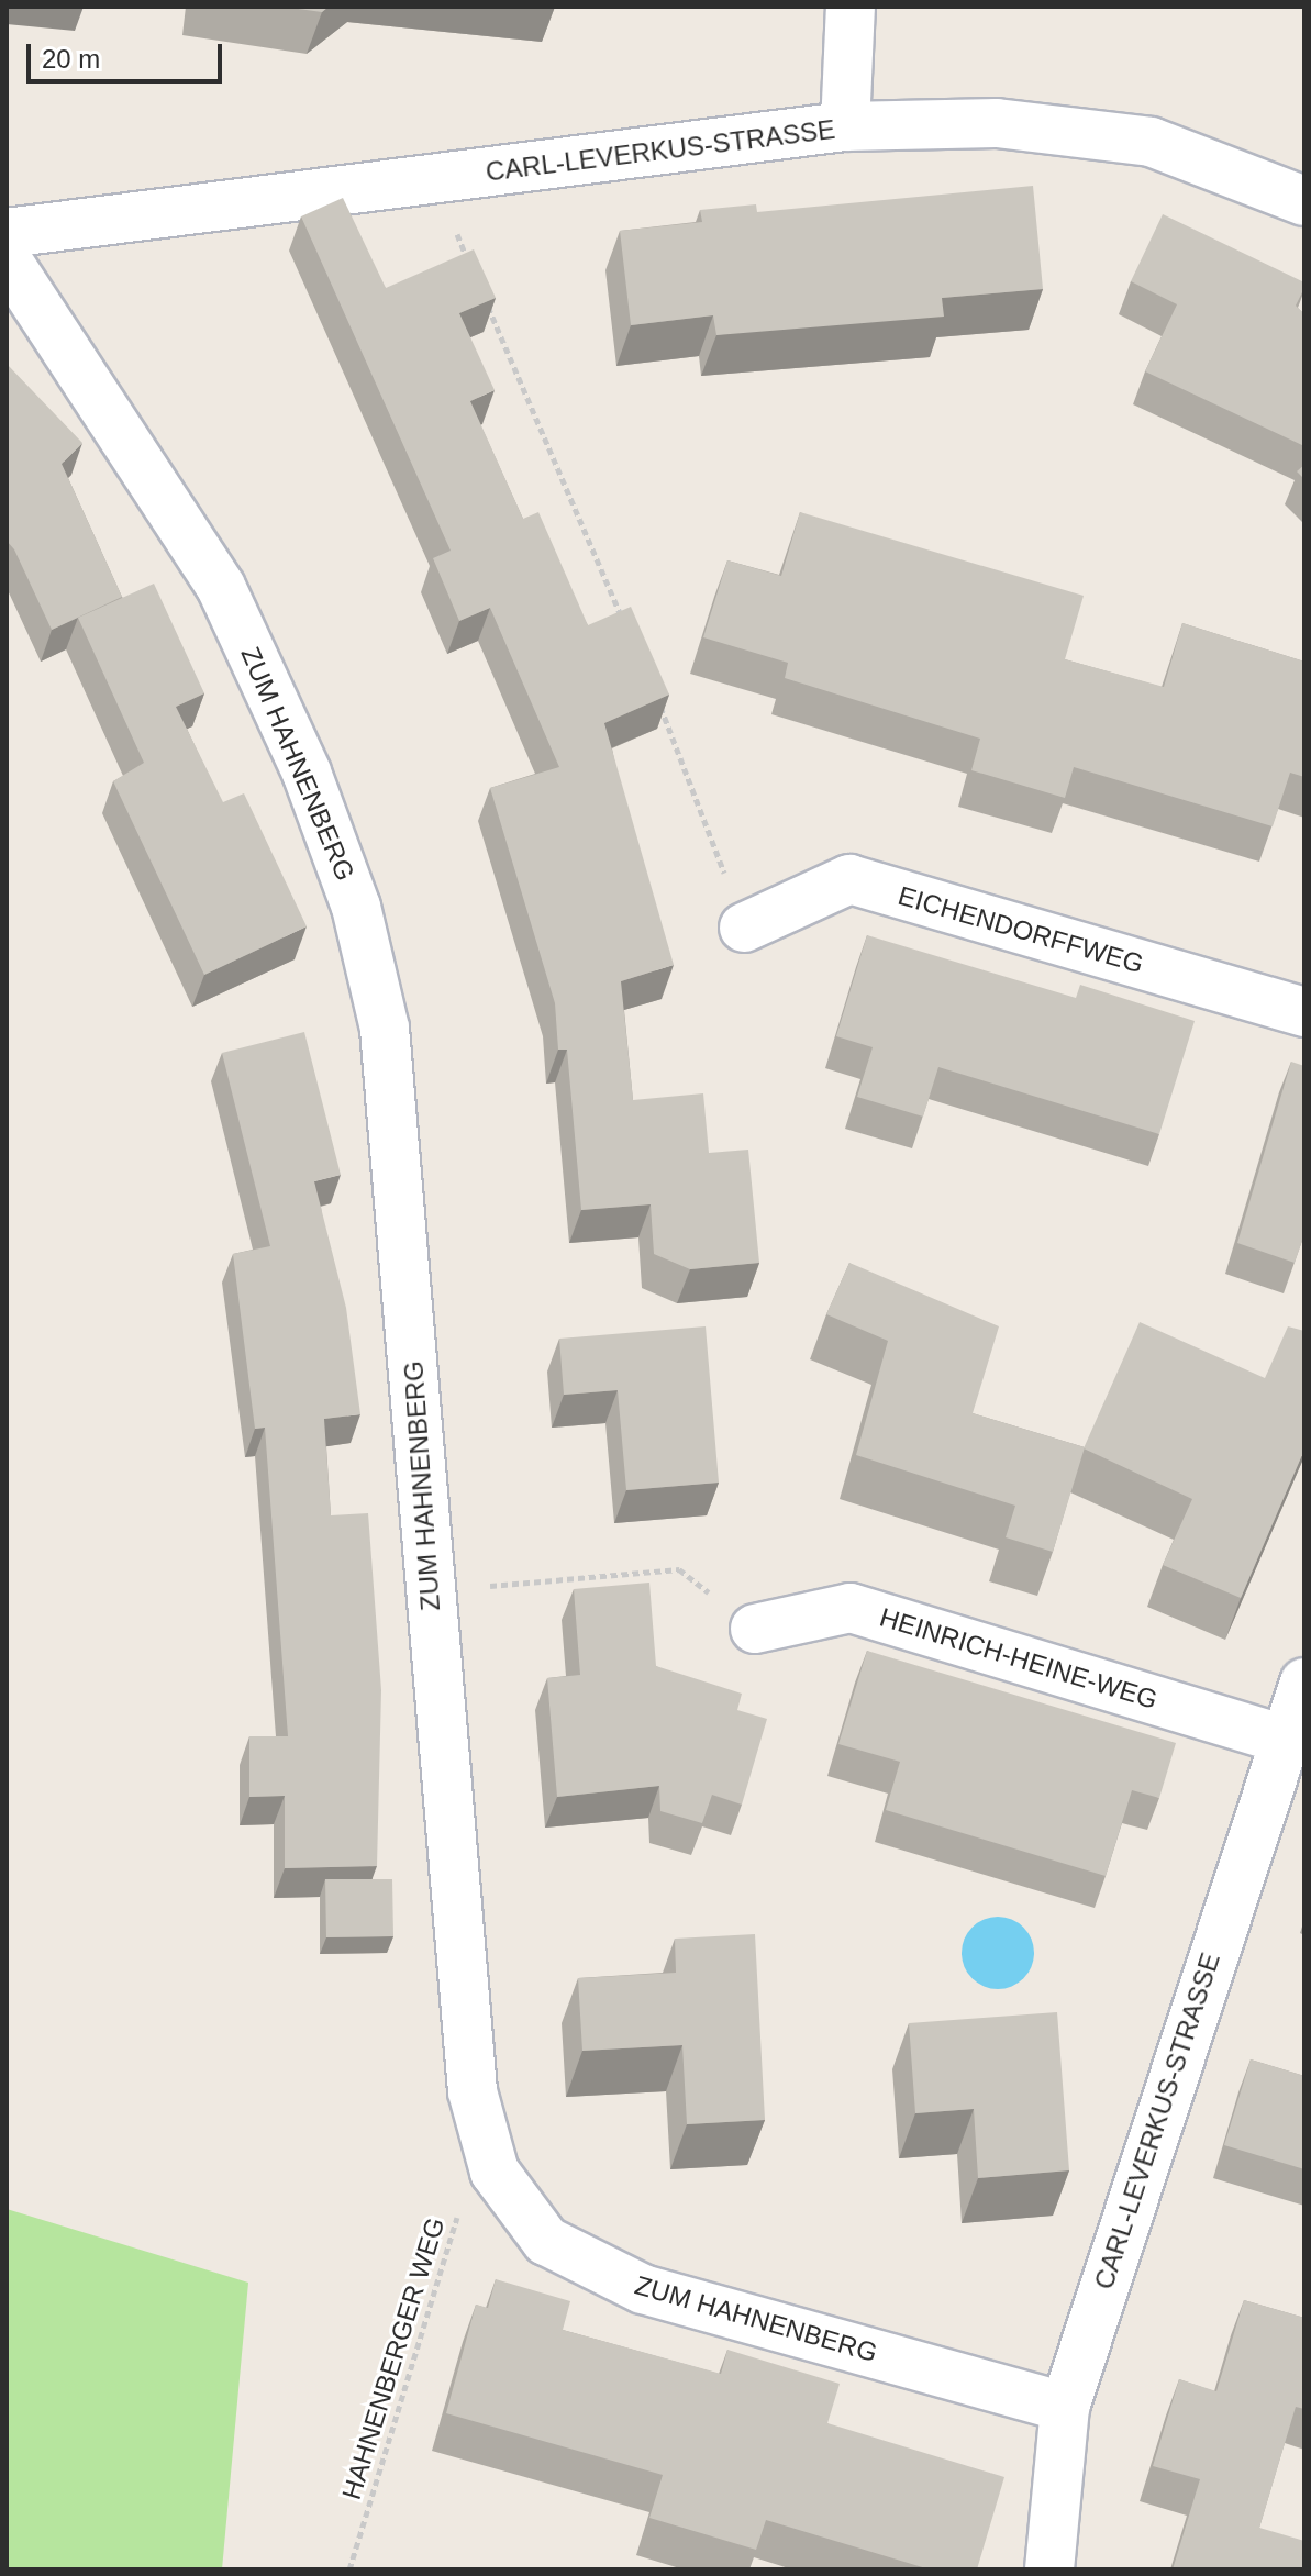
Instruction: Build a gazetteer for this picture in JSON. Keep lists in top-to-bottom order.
{
  "streets": {
    "street": [
      "CARL-LEVERKUS-STRASSE",
      "ZUM HAHNENBERG",
      "EICHENDORFFWEG",
      "HEINRICH-HEINE-WEG"
    ],
    "path": ["HAHNENBERGER WEG"]
  },
  "crossings": [
    ["CARL-LEVERKUS-STRASSE", "ZUM HAHNENBERG"],
    ["CARL-LEVERKUS-STRASSE", "HEINRICH-HEINE-WEG"],
    ["ZUM HAHNENBERG", "HAHNENBERGER WEG"]
  ],
  "scale_bar": "20 m"
}
